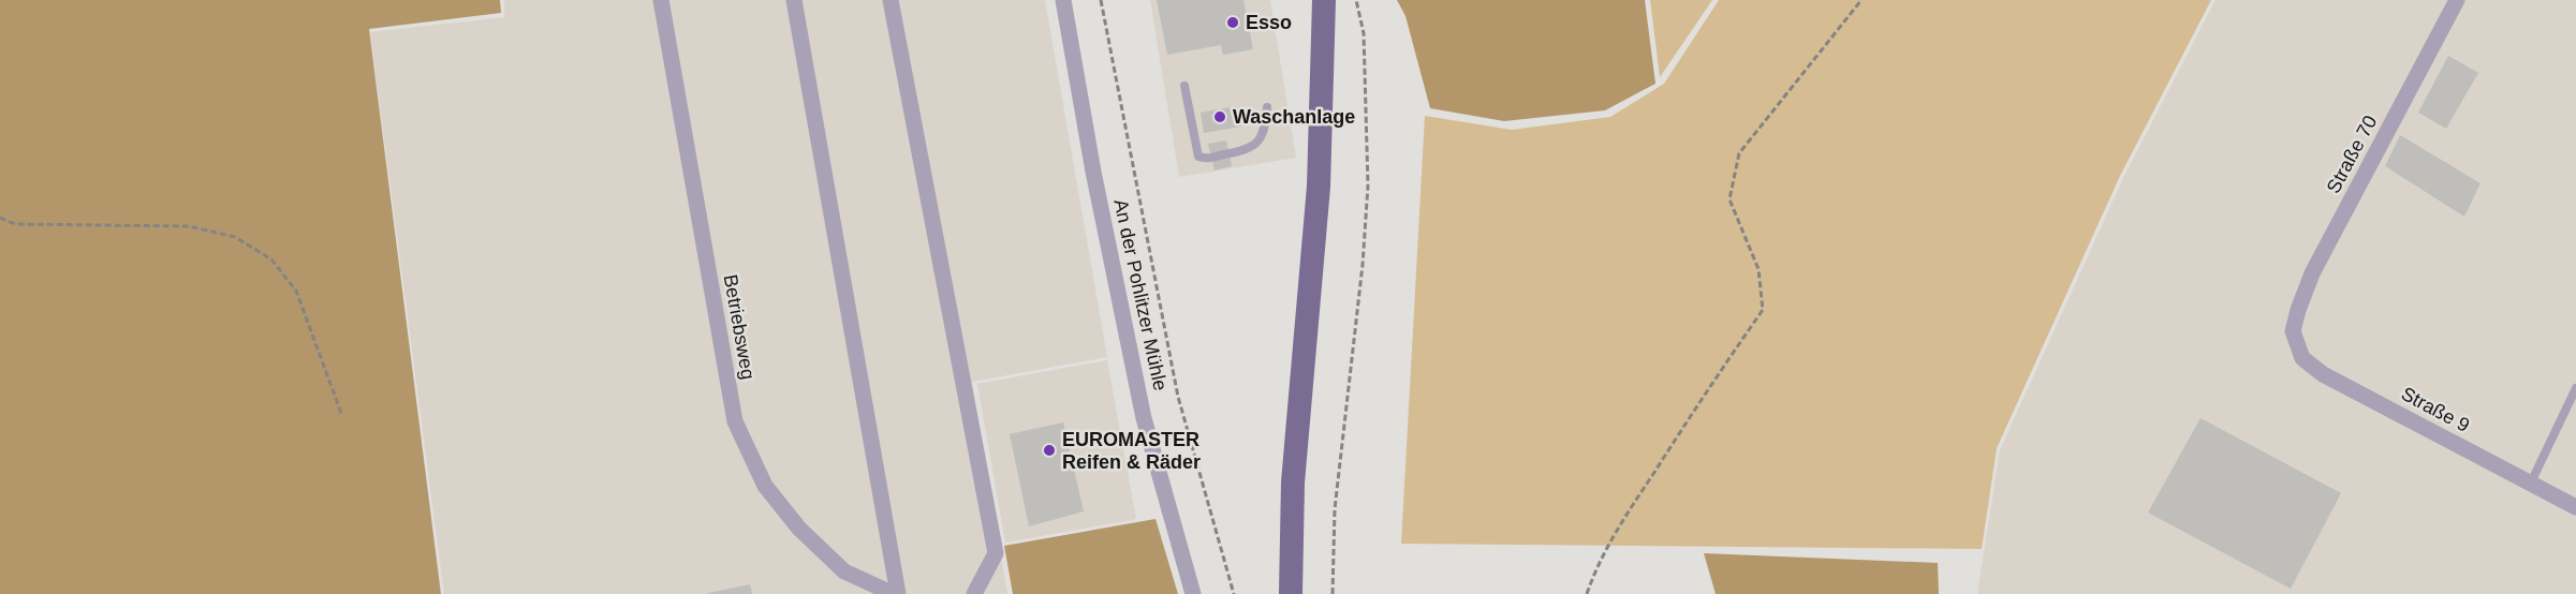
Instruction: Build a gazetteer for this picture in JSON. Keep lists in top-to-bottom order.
{
  "streets": {
    "street": [
      "Straße 70",
      "An der Pohlitzer Mühle",
      "Betriebsweg",
      "Straße 9"
    ]
  },
  "crossings": [
    ["Straße 70", "Straße 9"]
  ],
  "places": ["Esso", "Waschanlage", "EUROMASTER Reifen & Räder"]
}
